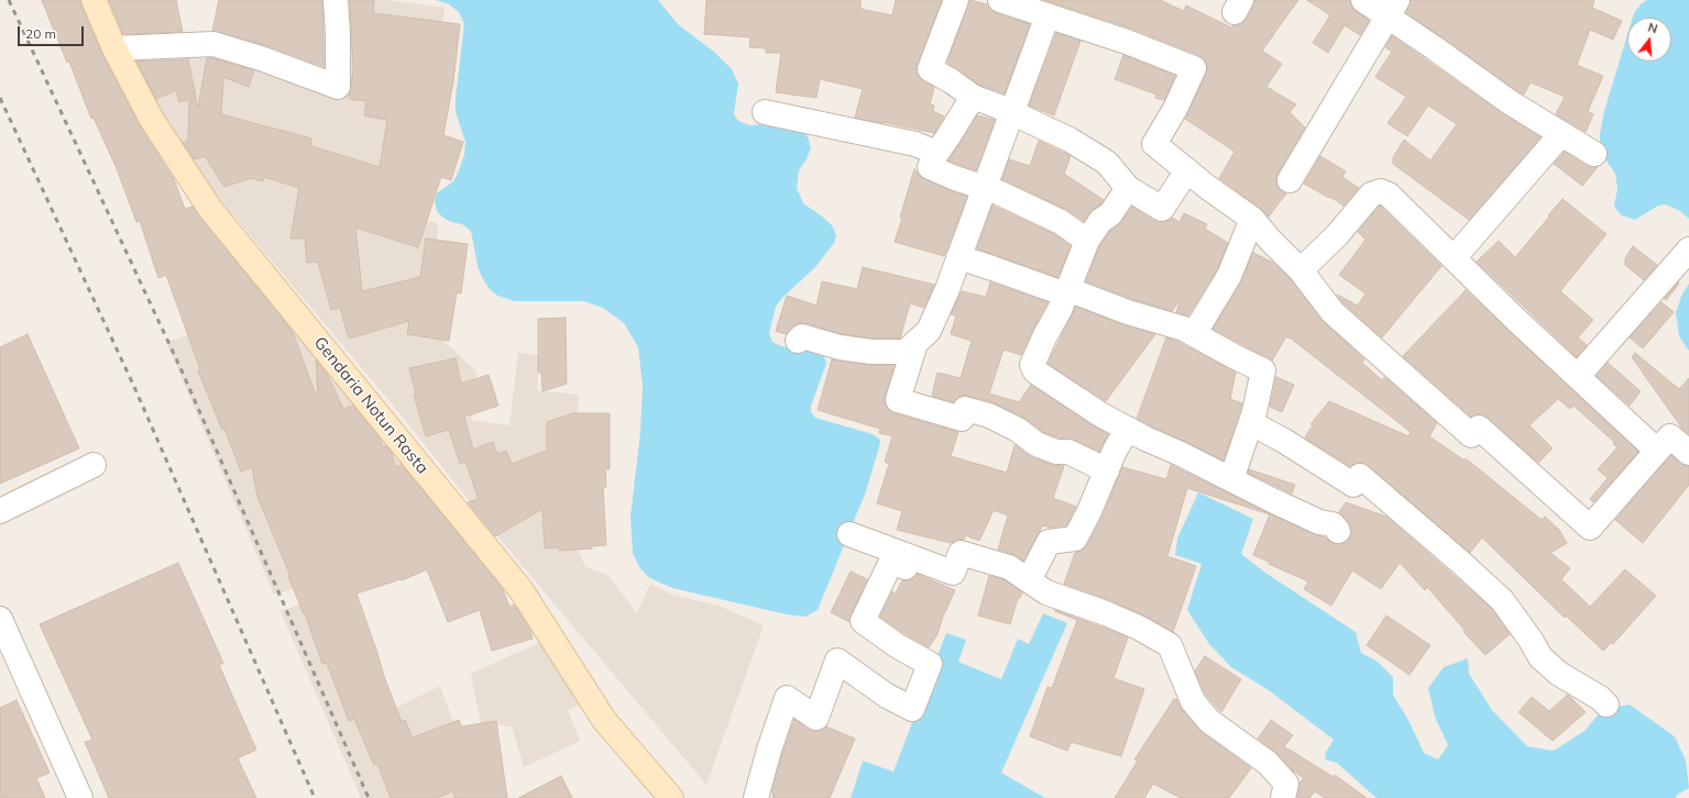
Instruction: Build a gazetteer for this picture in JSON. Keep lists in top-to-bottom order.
{
  "streets": {
    "main road": ["Gendaria Notun Rasta"]
  },
  "scale_bar": "20 m",
  "north": "top"
}
